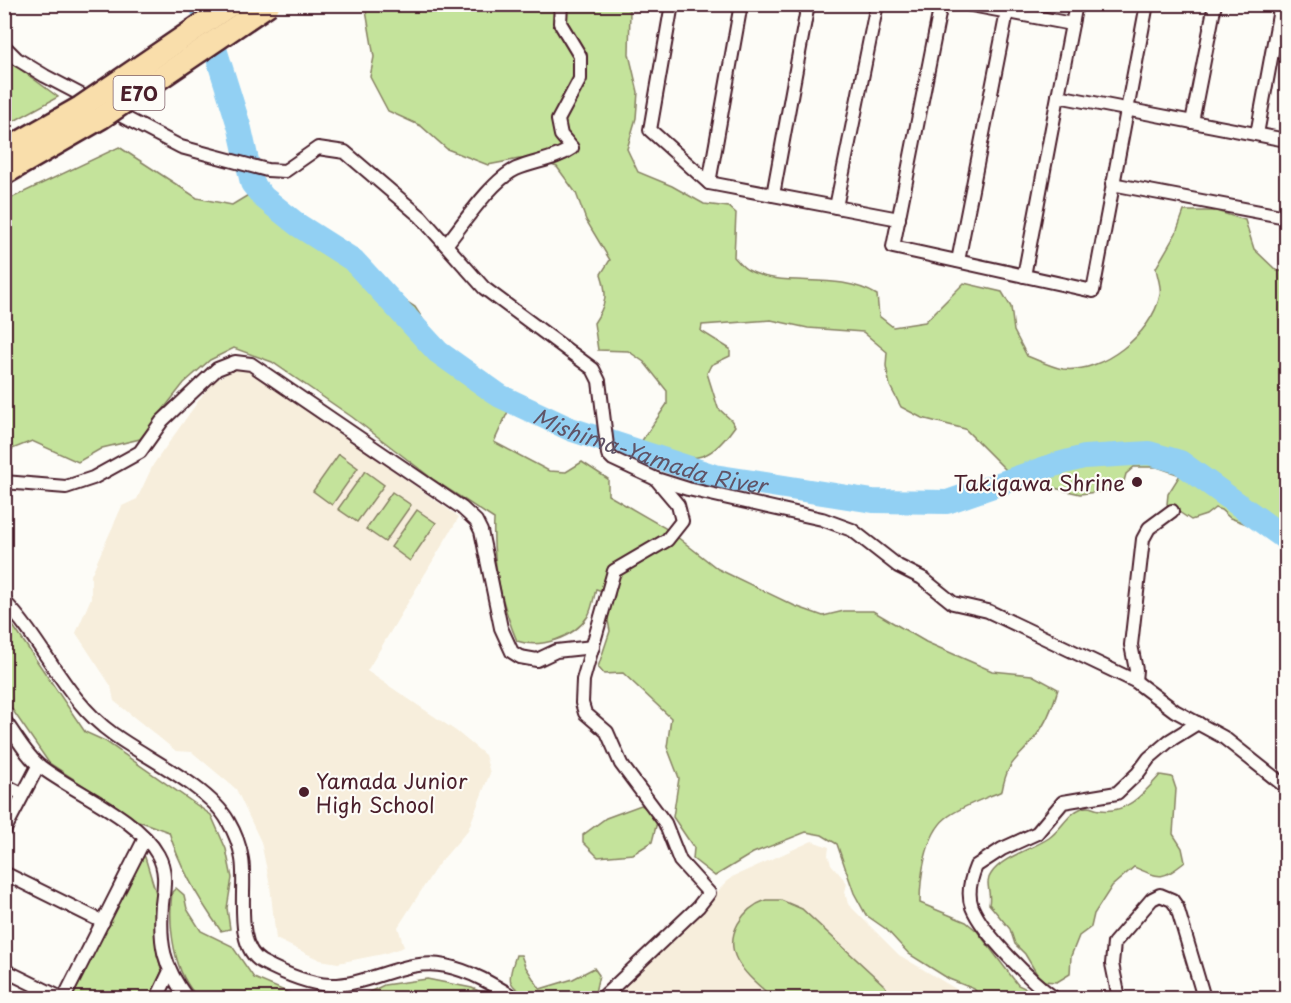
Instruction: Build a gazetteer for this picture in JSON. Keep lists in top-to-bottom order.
{
  "streets": {
    "highway": ["E70"]
  },
  "water": ["Mishima-Yamada River"],
  "places": ["Takigawa Shrine", "Yamada Junior High School"]
}
